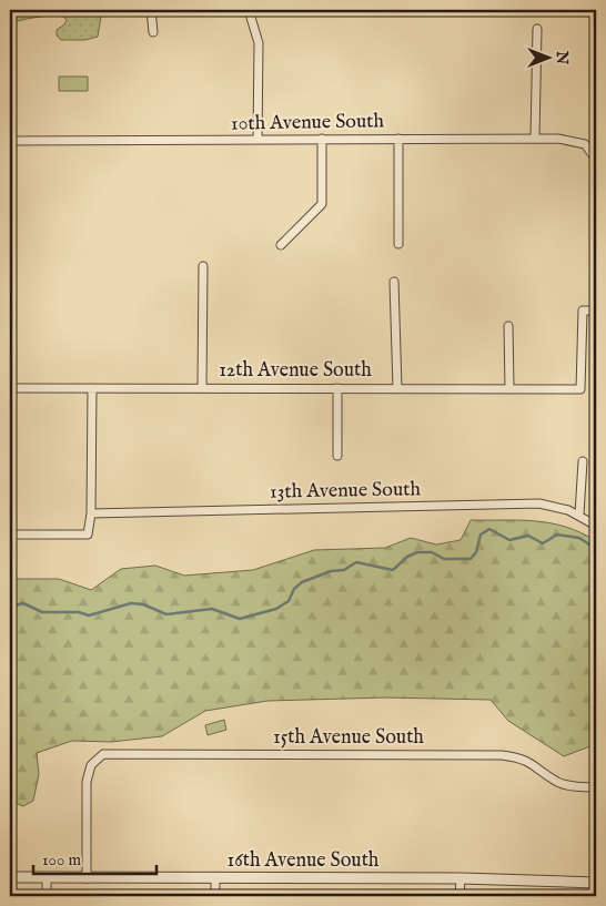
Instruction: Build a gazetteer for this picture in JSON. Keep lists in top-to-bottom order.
{
  "streets": {
    "street": [
      "10th Avenue South",
      "12th Avenue South",
      "13th Avenue South",
      "15th Avenue South",
      "16th Avenue South"
    ]
  },
  "crossings": [
    ["15th Avenue South", "16th Avenue South"]
  ],
  "scale_bar": "100 m",
  "north": "right"
}
